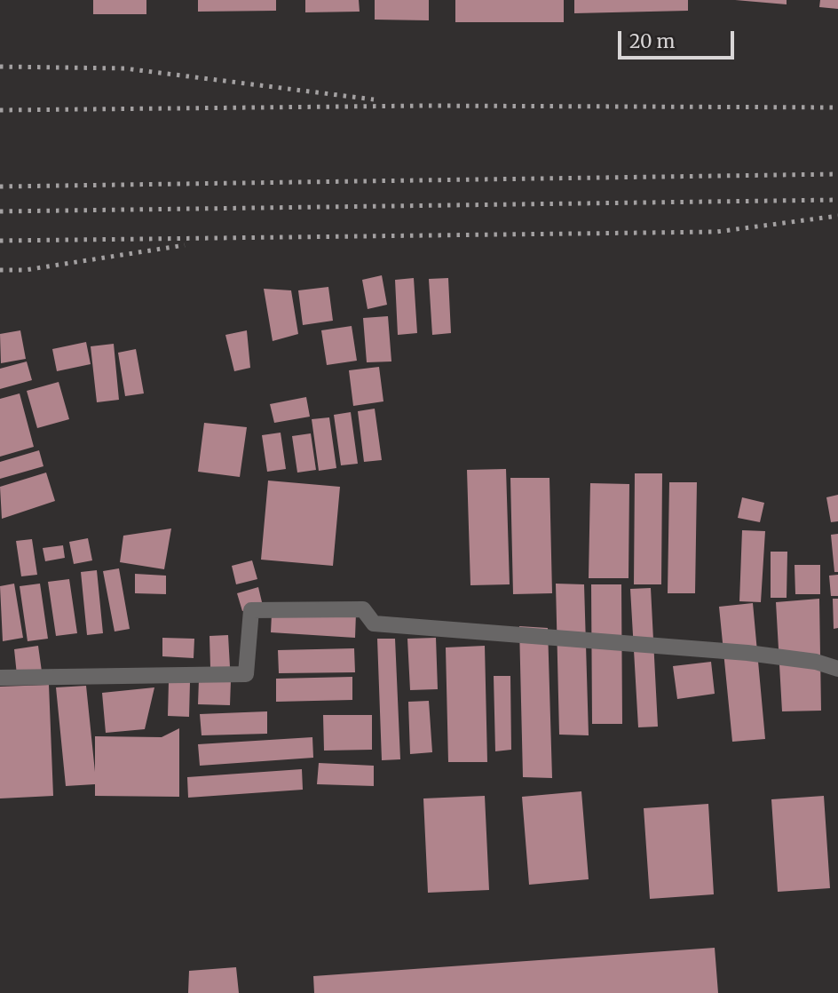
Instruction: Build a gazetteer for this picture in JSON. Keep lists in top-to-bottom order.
{
  "scale_bar": "20 m"
}
